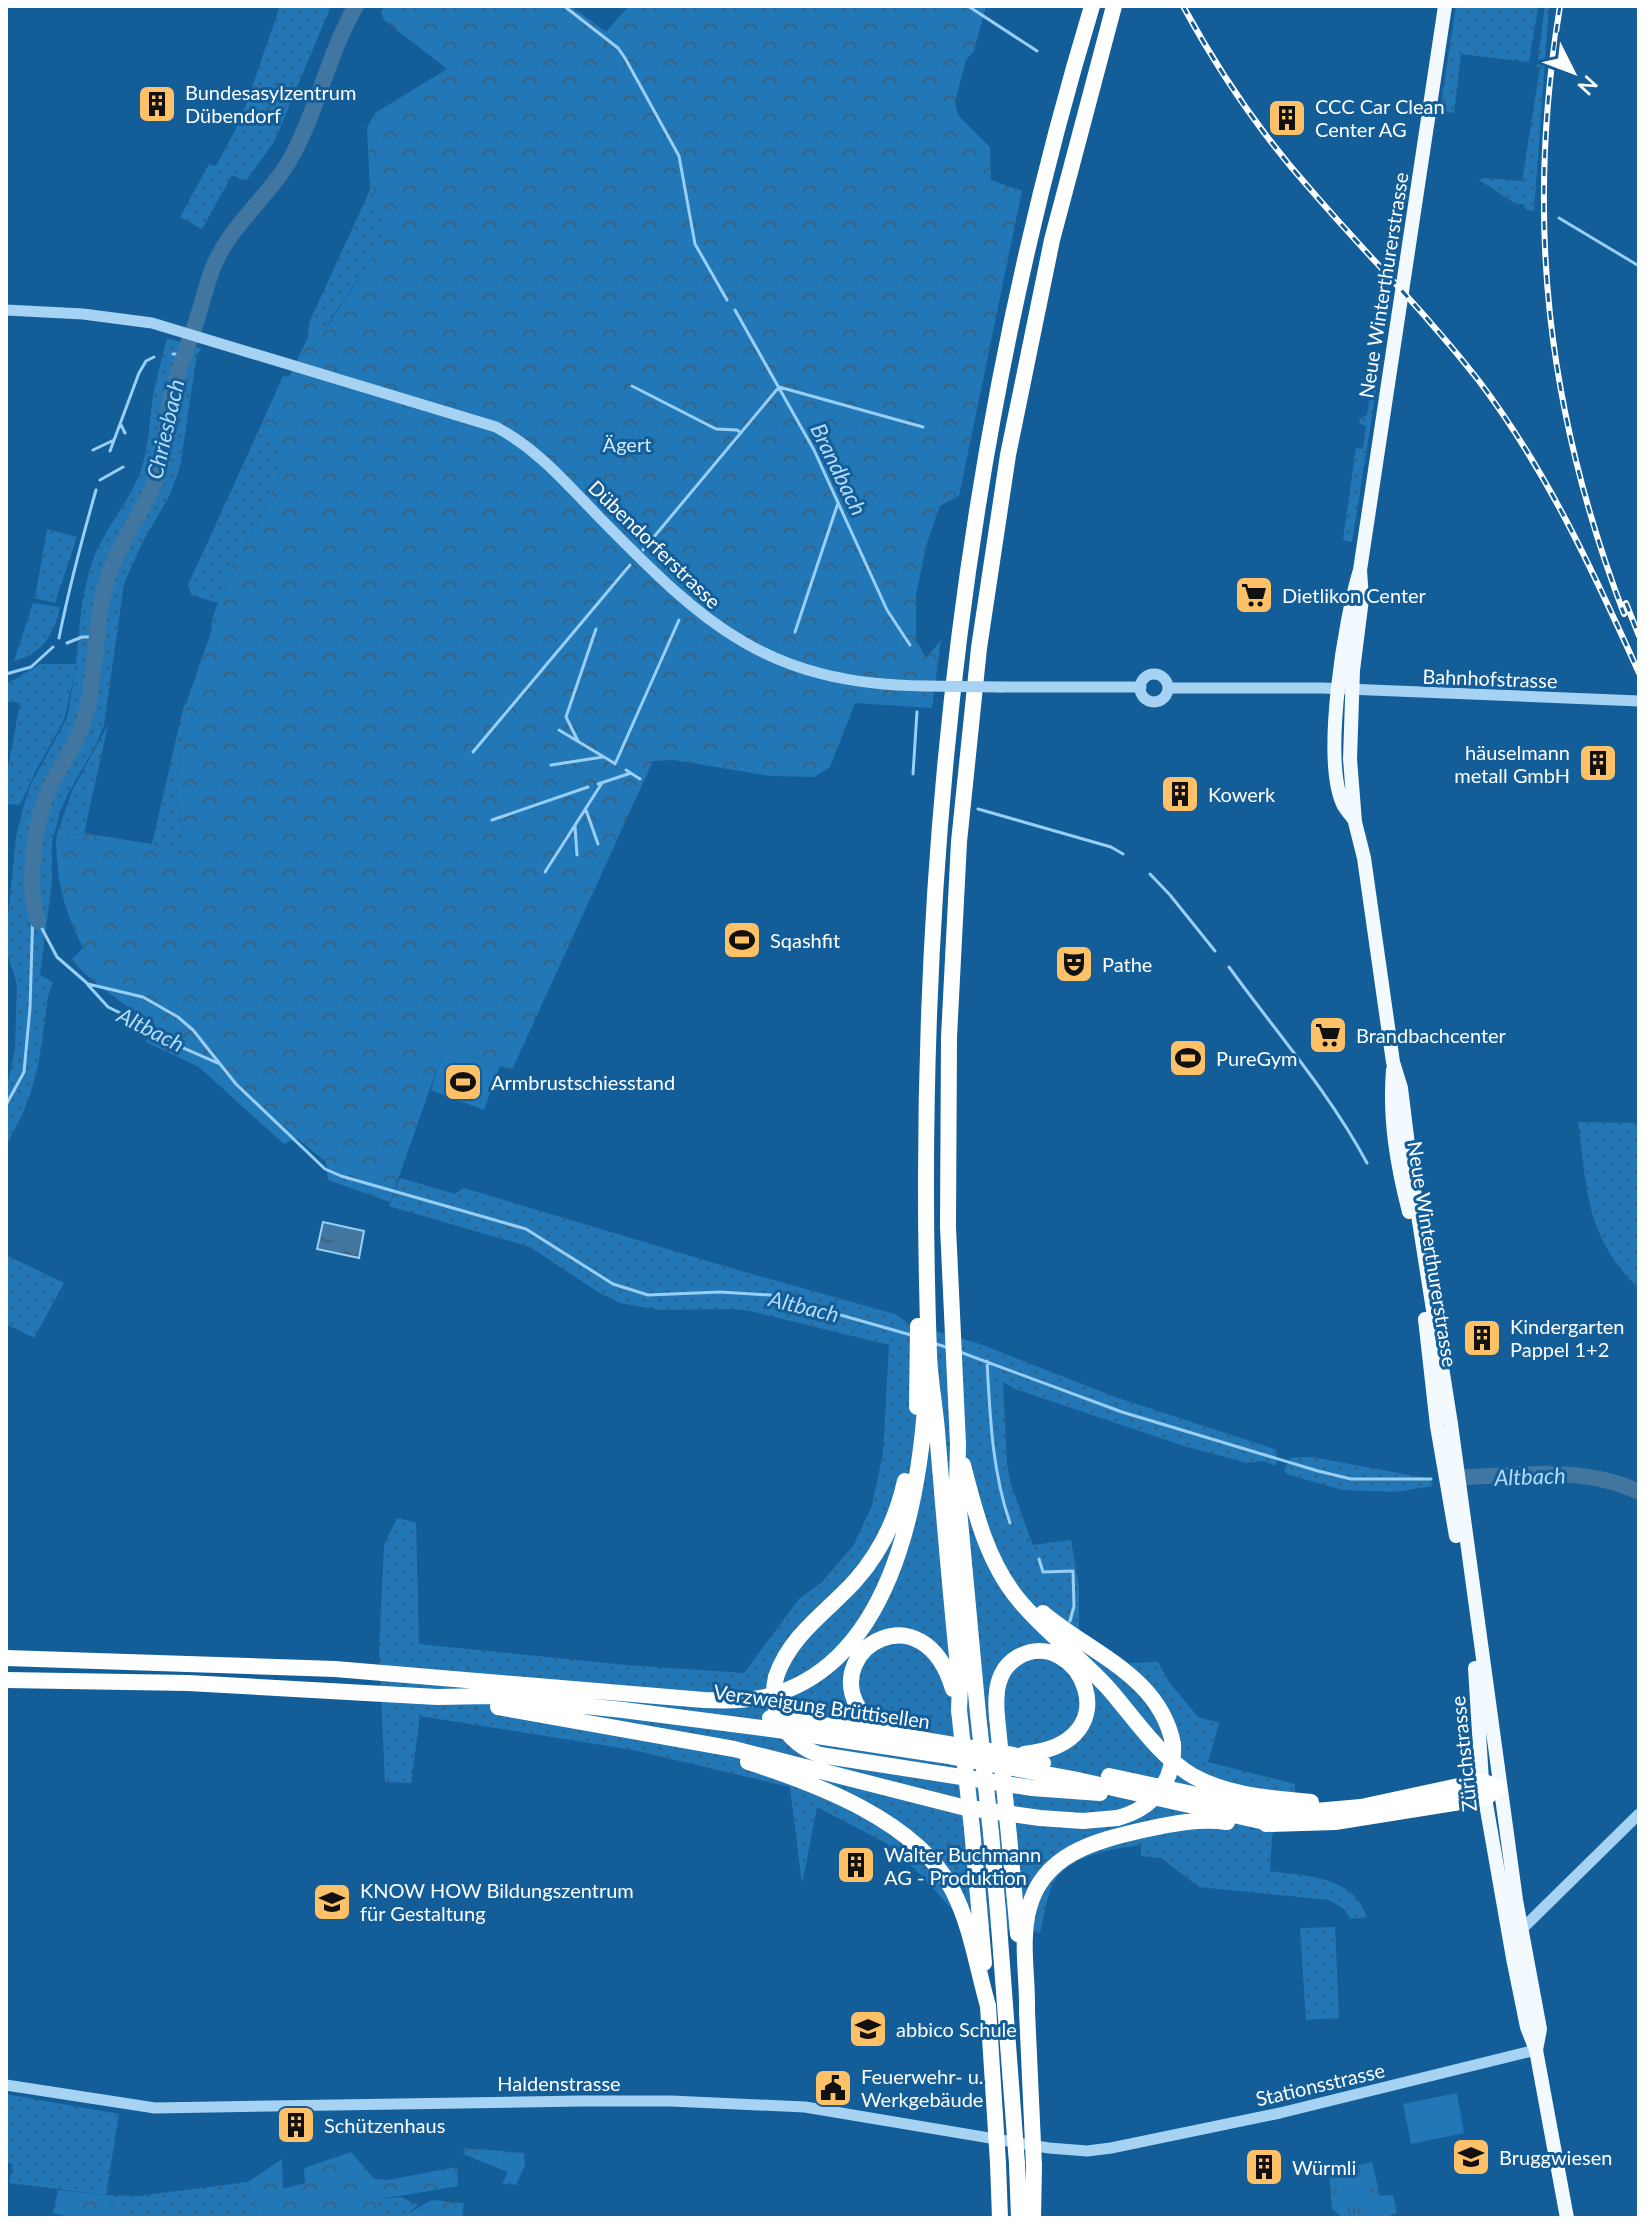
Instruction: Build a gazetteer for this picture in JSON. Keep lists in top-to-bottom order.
{
  "streets": {
    "highway": ["Verzweigung Brüttisellen"],
    "main road": ["Neue Winterthurerstrasse", "Zürichstrasse"],
    "street": [
      "Dübendorferstrasse",
      "Bahnhofstrasse",
      "Haldenstrasse",
      "Stationsstrasse"
    ]
  },
  "crossings": [
    ["Neue Winterthurerstrasse", "Bahnhofstrasse"],
    ["Neue Winterthurerstrasse", "Zürichstrasse"],
    ["Zürichstrasse", "Stationsstrasse"],
    ["Haldenstrasse", "Stationsstrasse"]
  ],
  "water": ["Chriesbach", "Brandbach", "Altbach"],
  "parks": ["Ägert"],
  "places": {
    "building": [
      "Bundesasylzentrum Dübendorf",
      "CCC Car Clean Center AG",
      "häuselmann metall GmbH",
      "Kowerk",
      "Kindergarten Pappel 1+2",
      "Walter Buchmann AG - Produktion",
      "Schützenhaus",
      "Würmli"
    ],
    "supermarket": ["Dietlikon Center", "Brandbachcenter"],
    "sports": ["Sqashfit", "PureGym", "Armbrustschiesstand"],
    "theatre": ["Pathe"],
    "school or university": ["KNOW HOW Bildungszentrum für Gestaltung", "abbico Schule", "Bruggwiesen"],
    "public building": ["Feuerwehr- u. Werkgebäude"]
  },
  "north": "bottom right"
}
